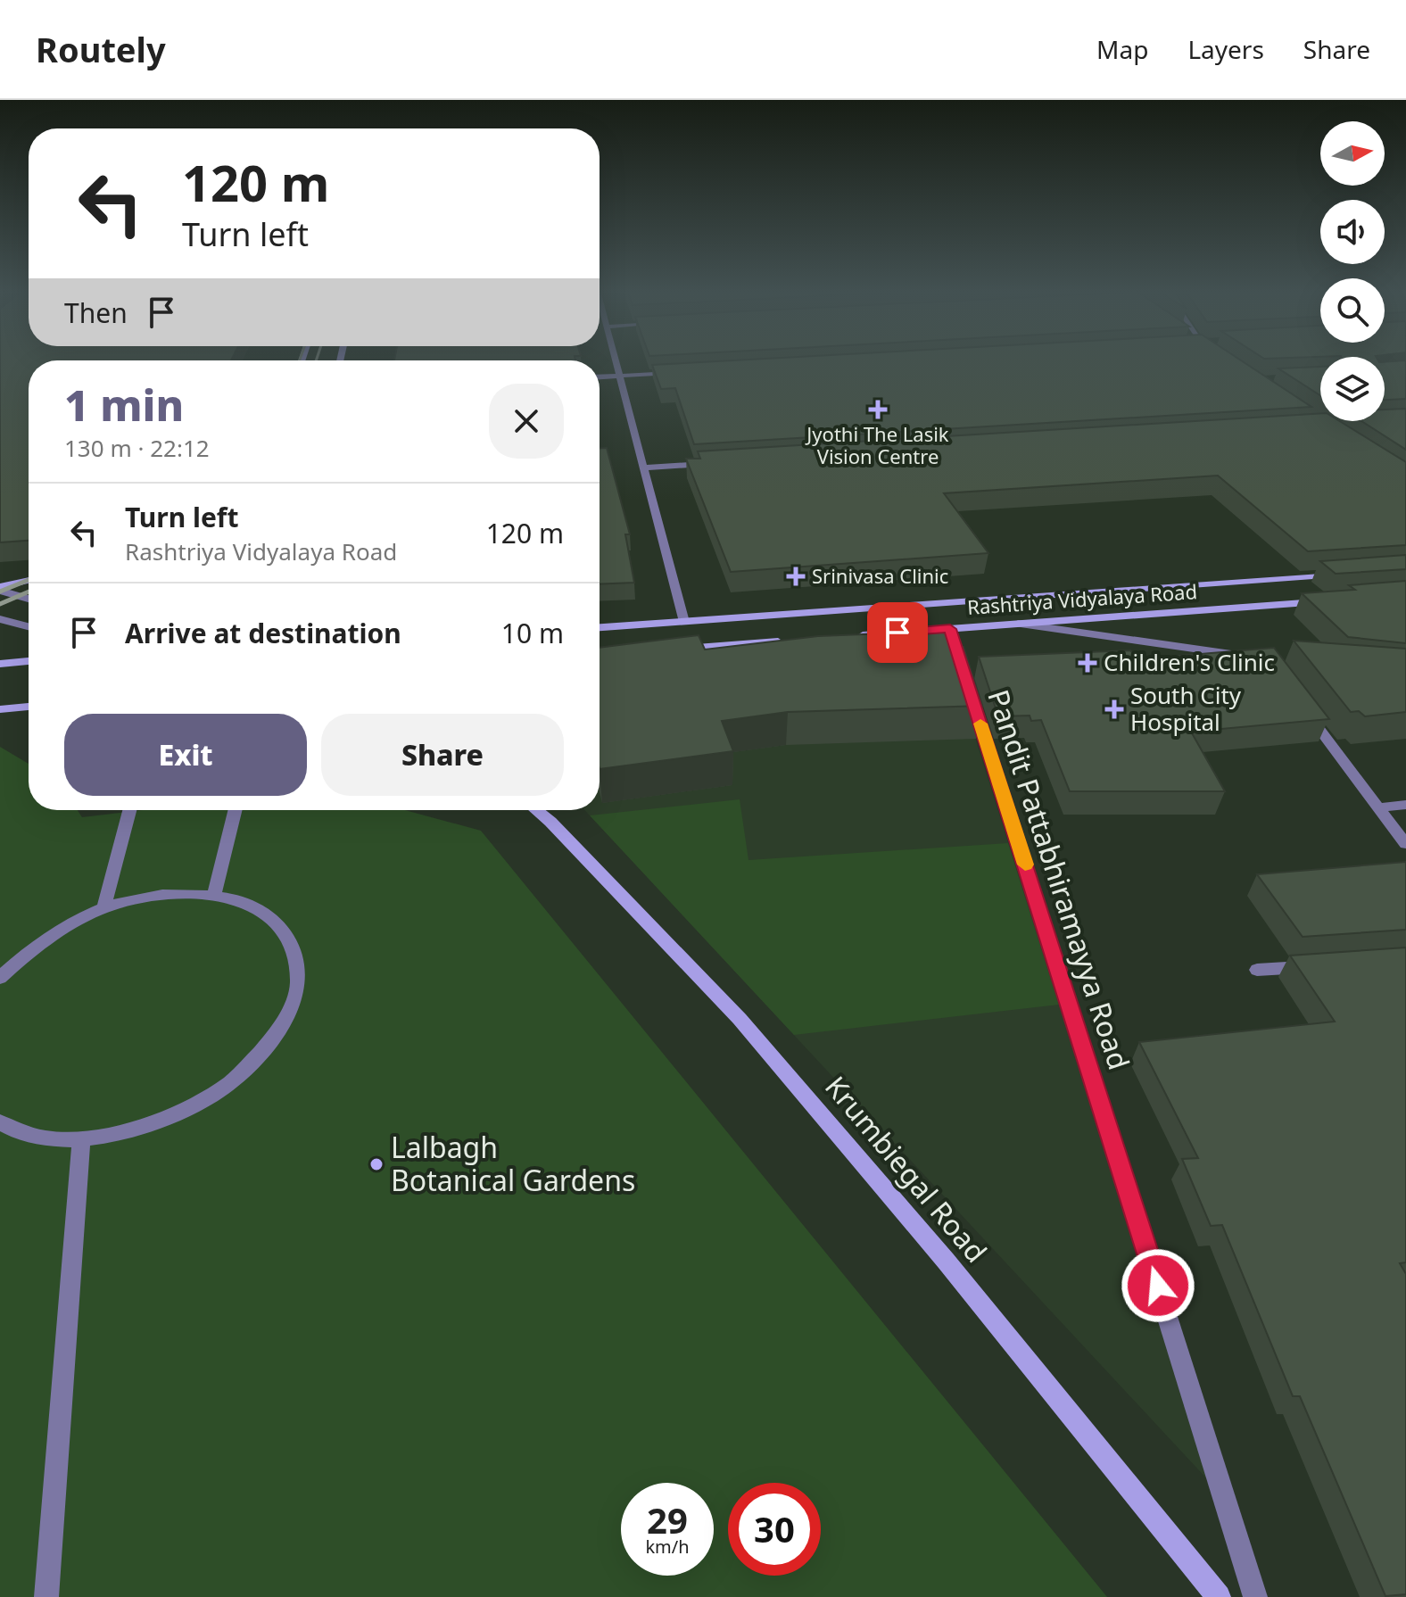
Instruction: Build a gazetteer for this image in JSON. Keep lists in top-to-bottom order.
{
  "streets": {
    "main road": ["Rashtriya Vidyalaya Road", "Krumbiegal Road"],
    "street": ["Pandit Pattabhiramayya Road"]
  },
  "places": {
    "health": [
      "Jyothi The Lasik Vision Centre",
      "Srinivasa Clinic",
      "Children's Clinic",
      "South City Hospital"
    ],
    "other": ["Lalbagh Botanical Gardens"]
  },
  "north": "right",
  "page": {
    "header": "Routely",
    "nav": ["Map", "Layers", "Share"],
    "turn": ["120 m", "Turn left"],
    "then": "Then",
    "heading": ["1 min", "130 m · 22:12"],
    "list": [
      {
        "name": "Turn left",
        "note": "Rashtriya Vidyalaya Road",
        "value": "120 m"
      },
      {
        "name": "Arrive at destination",
        "value": "10 m"
      }
    ],
    "buttons": ["Exit", "Share"],
    "speed": "29 km/h",
    "limit": "30"
  }
}
